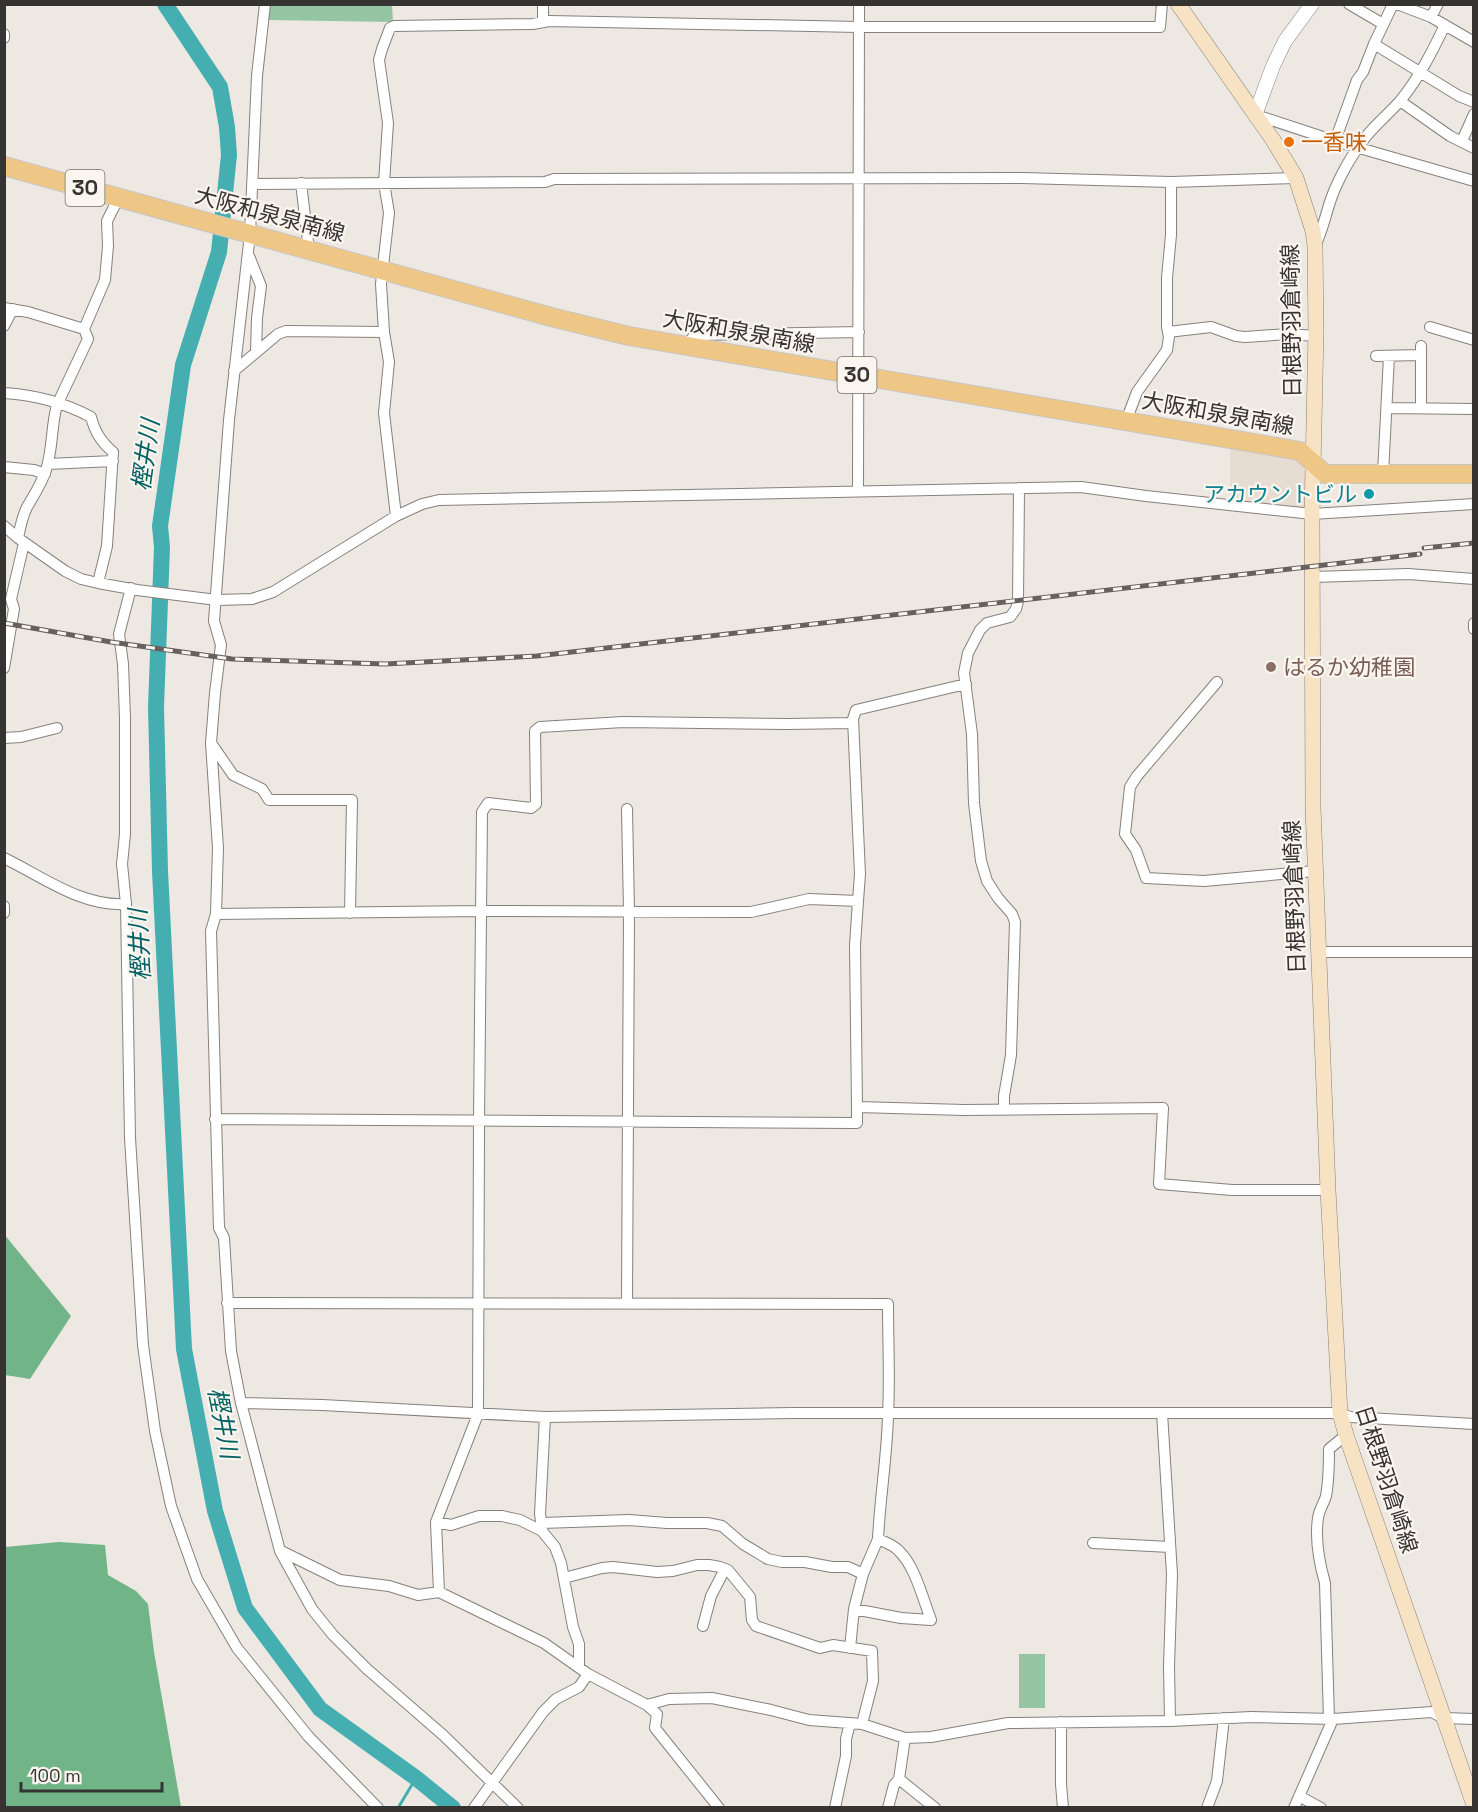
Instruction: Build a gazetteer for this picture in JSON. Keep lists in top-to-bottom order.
{
  "streets": {
    "main road": ["30", "大阪和泉泉南線", "日根野羽倉崎線"]
  },
  "crossings": [
    ["大阪和泉泉南線", "日根野羽倉崎線"]
  ],
  "water": ["樫井川"],
  "places": ["一香味", "アカウントビル", "はるか幼稚園"],
  "scale_bar": "100 m"
}
